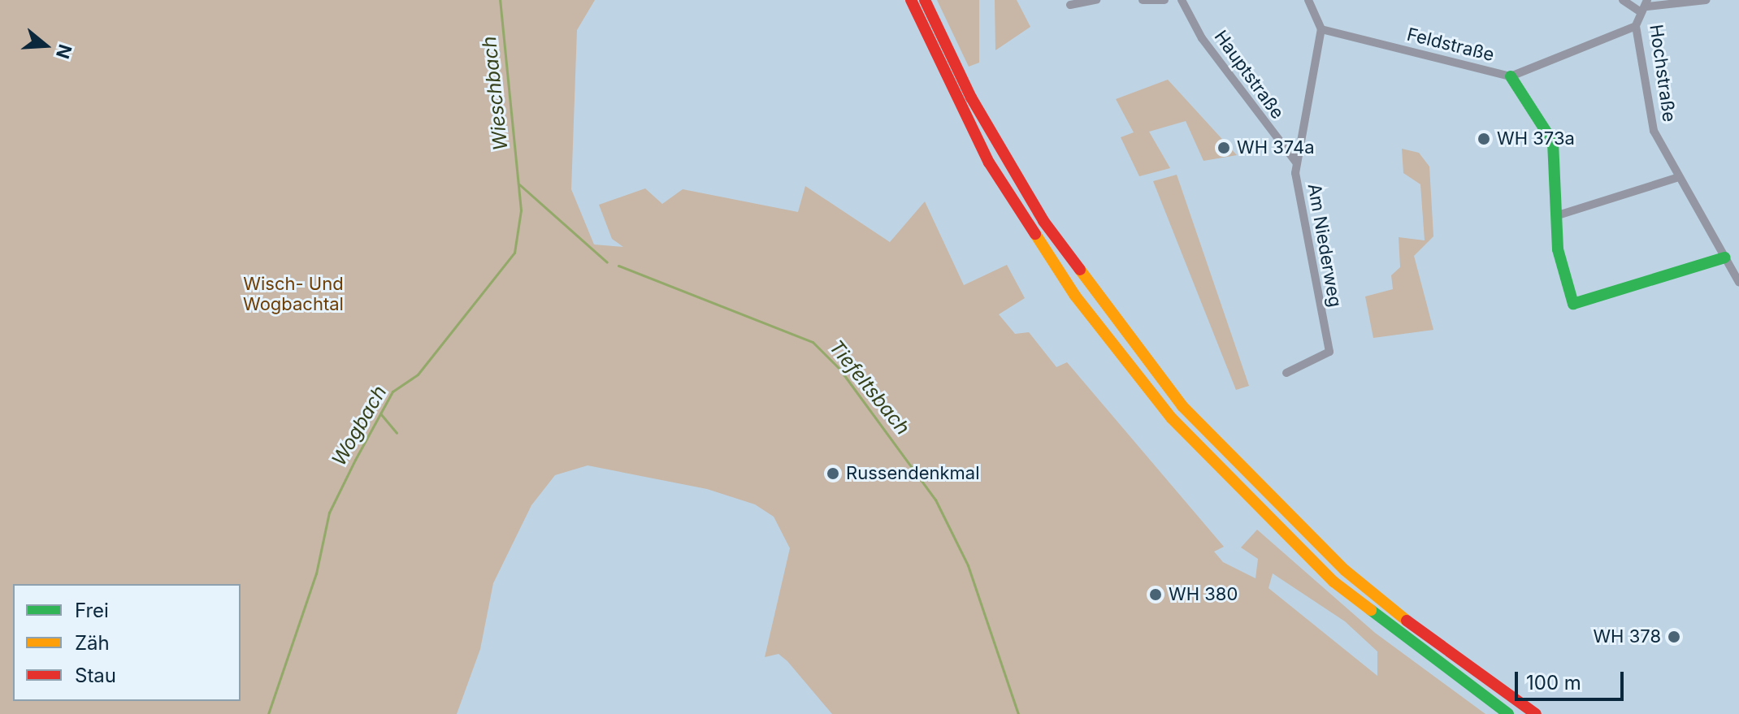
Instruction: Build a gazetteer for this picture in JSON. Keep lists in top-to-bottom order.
{
  "streets": {
    "street": [
      "Feldstraße",
      "Hochstraße",
      "Hauptstraße",
      "Am Niederweg"
    ]
  },
  "crossings": [
    ["Feldstraße", "Hochstraße"],
    ["Feldstraße", "Am Niederweg"],
    ["Hauptstraße", "Am Niederweg"]
  ],
  "water": ["Wieschbach", "Tiefeltsbach", "Wogbach"],
  "parks": ["Wisch- Und Wogbachtal"],
  "places": [
    "WH 373a",
    "WH 374a",
    "Russendenkmal",
    "WH 380",
    "WH 378"
  ],
  "legend": ["Frei", "Zäh", "Stau"],
  "scale_bar": "100 m",
  "north": "right"
}
